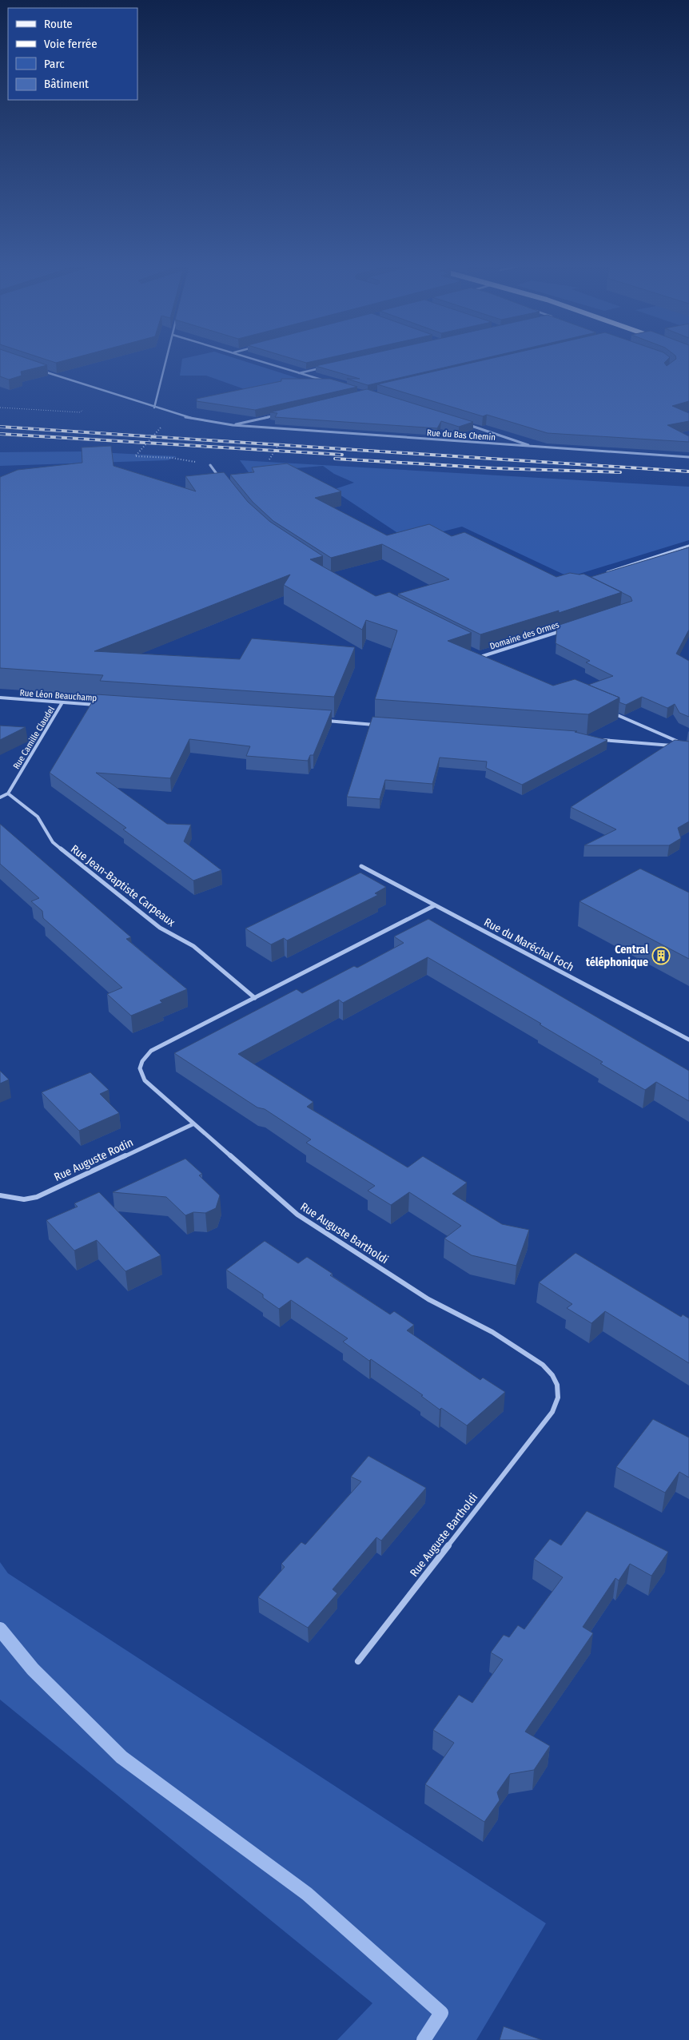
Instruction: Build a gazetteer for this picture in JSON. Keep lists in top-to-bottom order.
{
  "streets": {
    "street": [
      "Rue du Bas Chemin",
      "Domaine des Ormes",
      "Rue Léon Beauchamp",
      "Rue Camille Claudel",
      "Rue Jean-Baptiste Carpeaux",
      "Rue du Maréchal Foch",
      "Rue Auguste Rodin",
      "Rue Auguste Bartholdi"
    ]
  },
  "crossings": [
    ["Rue Léon Beauchamp", "Rue Camille Claudel"],
    ["Rue Camille Claudel", "Rue Jean-Baptiste Carpeaux"],
    ["Rue Jean-Baptiste Carpeaux", "Rue Auguste Bartholdi"],
    ["Rue du Maréchal Foch", "Rue Auguste Bartholdi"],
    ["Rue Auguste Rodin", "Rue Auguste Bartholdi"]
  ],
  "places": {
    "building": ["Central téléphonique"]
  },
  "legend": [
    "Route",
    "Voie ferrée",
    "Parc",
    "Bâtiment"
  ]
}
